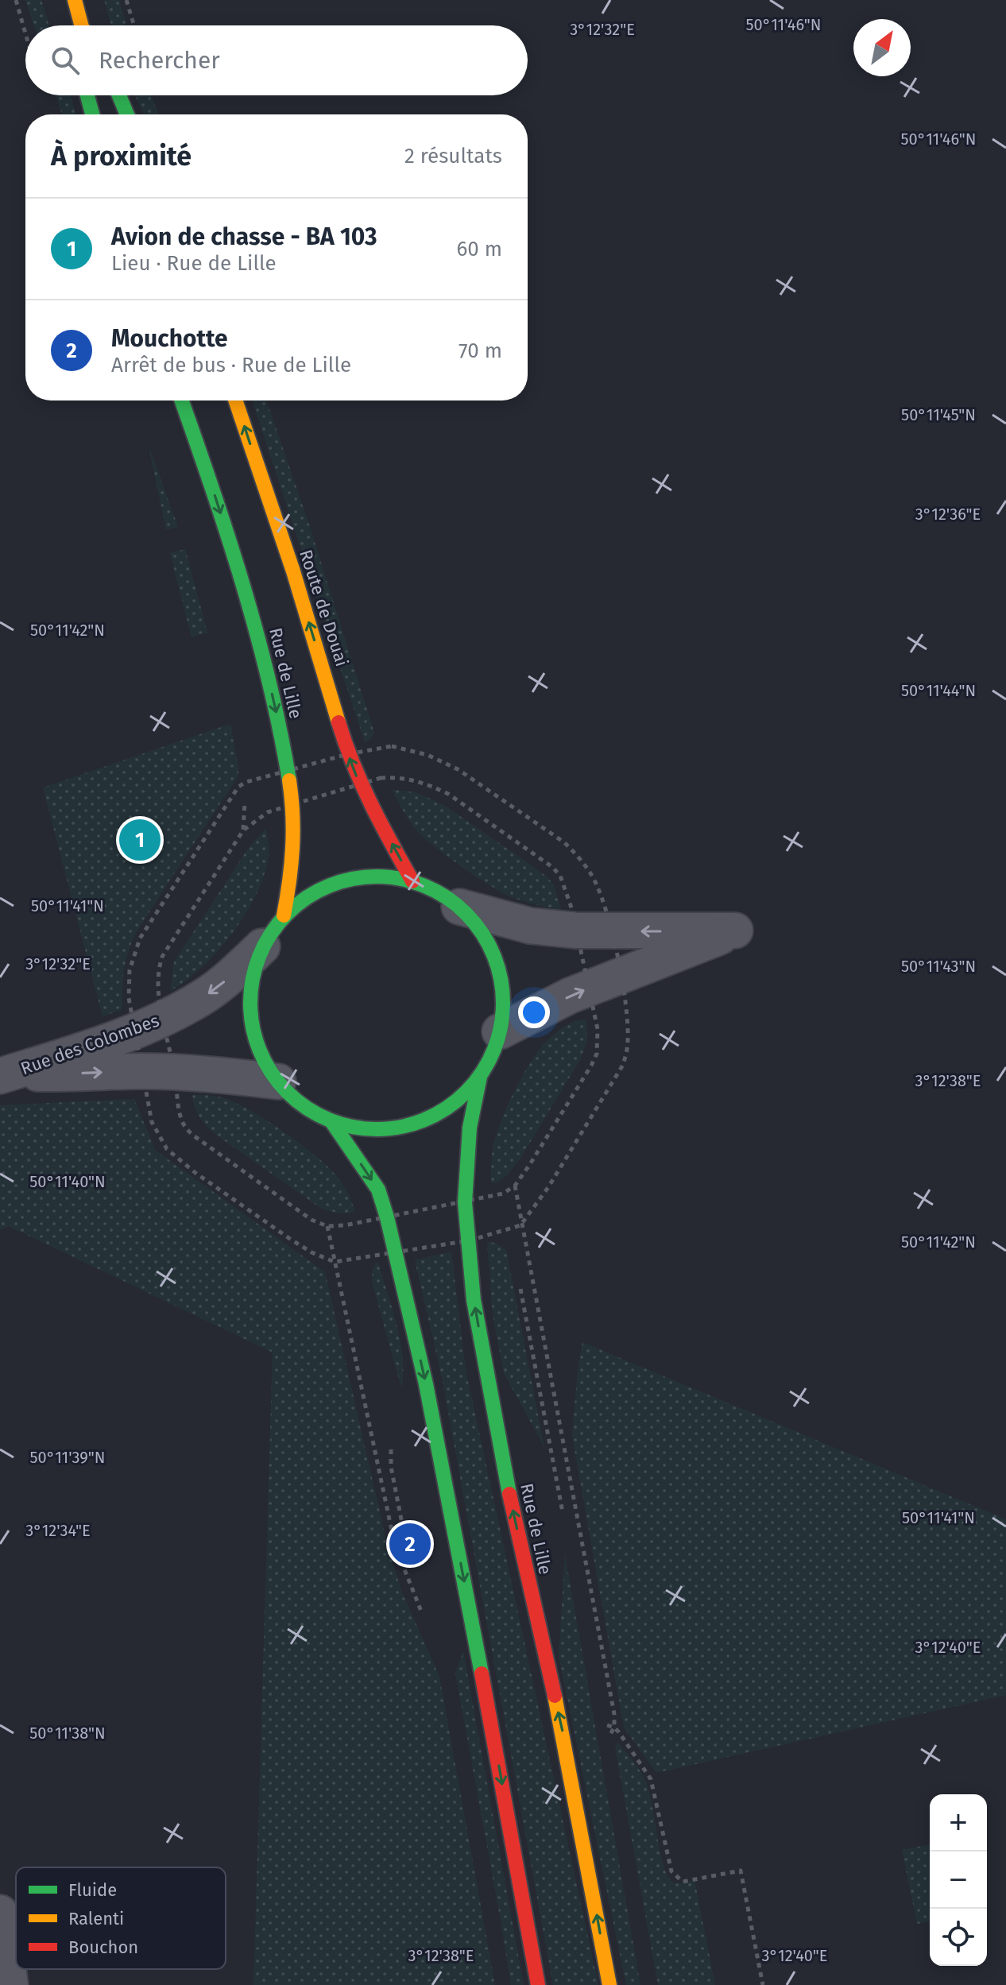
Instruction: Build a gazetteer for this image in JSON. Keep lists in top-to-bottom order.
{
  "streets": {
    "main road": ["Route de Douai", "Rue de Lille"],
    "street": ["Rue des Colombes"]
  },
  "one_way": ["Route de Douai"],
  "legend": ["Fluide", "Ralenti", "Bouchon"],
  "north": "top right",
  "page": {
    "search": "Rechercher",
    "heading": ["À proximité", "2 résultats"],
    "list": [
      {
        "mark": "1",
        "name": "Avion de chasse - BA 103",
        "note": "Lieu · Rue de Lille",
        "value": "60 m"
      },
      {
        "mark": "2",
        "name": "Mouchotte",
        "note": "Arrêt de bus · Rue de Lille",
        "value": "70 m"
      }
    ],
    "pins": ["1", "2"],
    "map_buttons": ["+", "−"]
  },
  "coordinates": [
    "50°11'46\"N",
    "3°12'32\"E",
    "50°11'45\"N",
    "3°12'36\"E",
    "50°11'42\"N",
    "50°11'44\"N",
    "50°11'41\"N",
    "50°11'43\"N",
    "3°12'38\"E",
    "50°11'40\"N",
    "50°11'39\"N",
    "3°12'34\"E",
    "3°12'40\"E",
    "50°11'38\"N"
  ]
}
